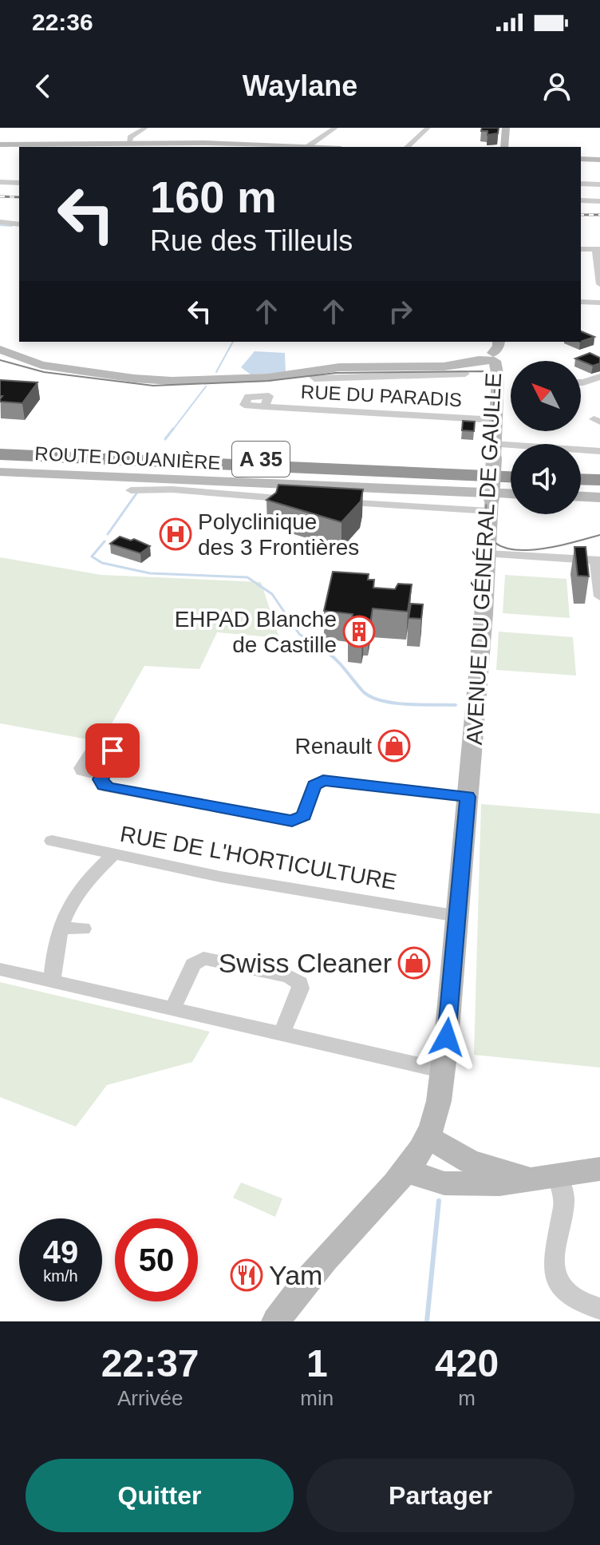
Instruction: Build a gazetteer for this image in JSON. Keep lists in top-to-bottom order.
{
  "streets": {
    "highway": ["A 35"],
    "main road": ["ROUTE DOUANIÈRE", "AVENUE DU GÉNÉRAL DE GAULLE"],
    "street": ["RUE DU PARADIS", "RUE DE L'HORTICULTURE"]
  },
  "crossings": [
    ["RUE DU PARADIS", "AVENUE DU GÉNÉRAL DE GAULLE"],
    ["AVENUE DU GÉNÉRAL DE GAULLE", "RUE DE L'HORTICULTURE"]
  ],
  "places": {
    "hospital": ["Polyclinique des 3 Frontières"],
    "building": ["EHPAD Blanche de Castille"],
    "shop": ["Renault", "Swiss Cleaner"],
    "restaurant": ["Yam"]
  },
  "north": "top left",
  "page": {
    "status": "22:36",
    "header": "Waylane",
    "turn": ["160 m", "Rue des Tilleuls"],
    "speed": "49 km/h",
    "limit": "50",
    "eta": [
      "22:37",
      "Arrivée",
      "1",
      "min",
      "420",
      "m"
    ],
    "buttons": ["Quitter", "Partager"]
  }
}
